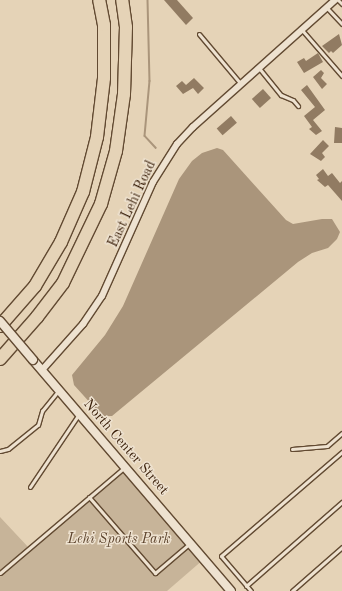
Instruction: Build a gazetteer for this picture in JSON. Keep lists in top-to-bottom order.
{
  "streets": {
    "street": ["East Lehi Road", "North Center Street"]
  },
  "crossings": [
    ["East Lehi Road", "North Center Street"]
  ],
  "parks": ["Lehi Sports Park"]
}
